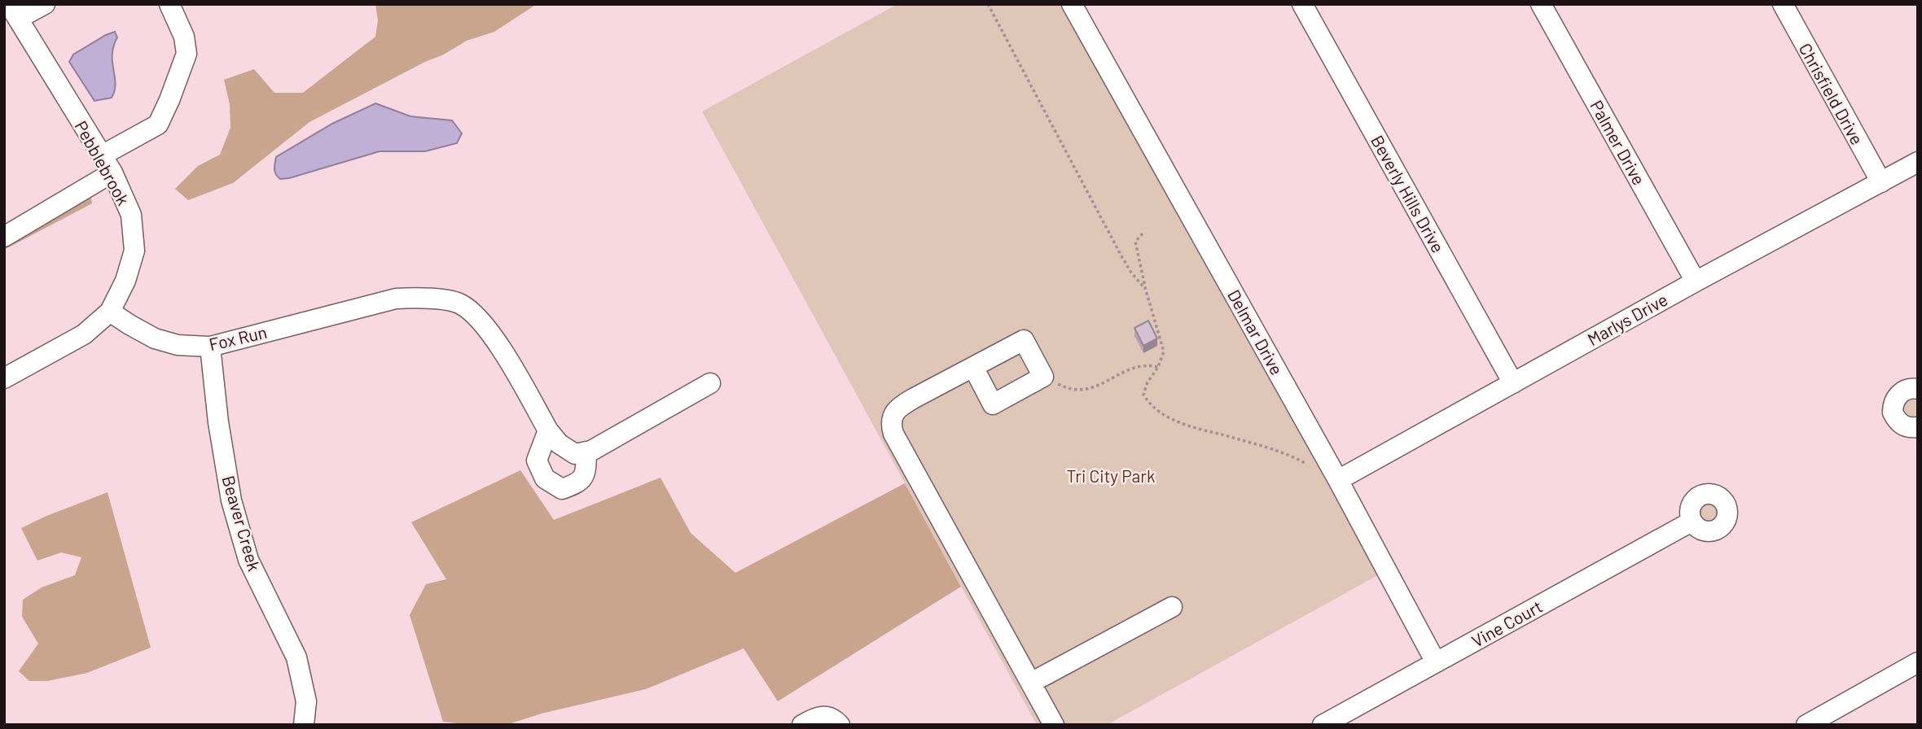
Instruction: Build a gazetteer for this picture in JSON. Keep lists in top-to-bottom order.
{
  "streets": {
    "street": [
      "Chrisfield Drive",
      "Palmer Drive",
      "Pebblebrook",
      "Beverly Hills Drive",
      "Marlys Drive",
      "Delmar Drive",
      "Fox Run",
      "Beaver Creek",
      "Vine Court"
    ]
  },
  "crossings": [
    ["Chrisfield Drive", "Marlys Drive"],
    ["Palmer Drive", "Marlys Drive"],
    ["Pebblebrook", "Fox Run"],
    ["Beverly Hills Drive", "Marlys Drive"],
    ["Marlys Drive", "Delmar Drive"],
    ["Delmar Drive", "Vine Court"],
    ["Fox Run", "Beaver Creek"]
  ],
  "parks": ["Tri City Park"]
}
